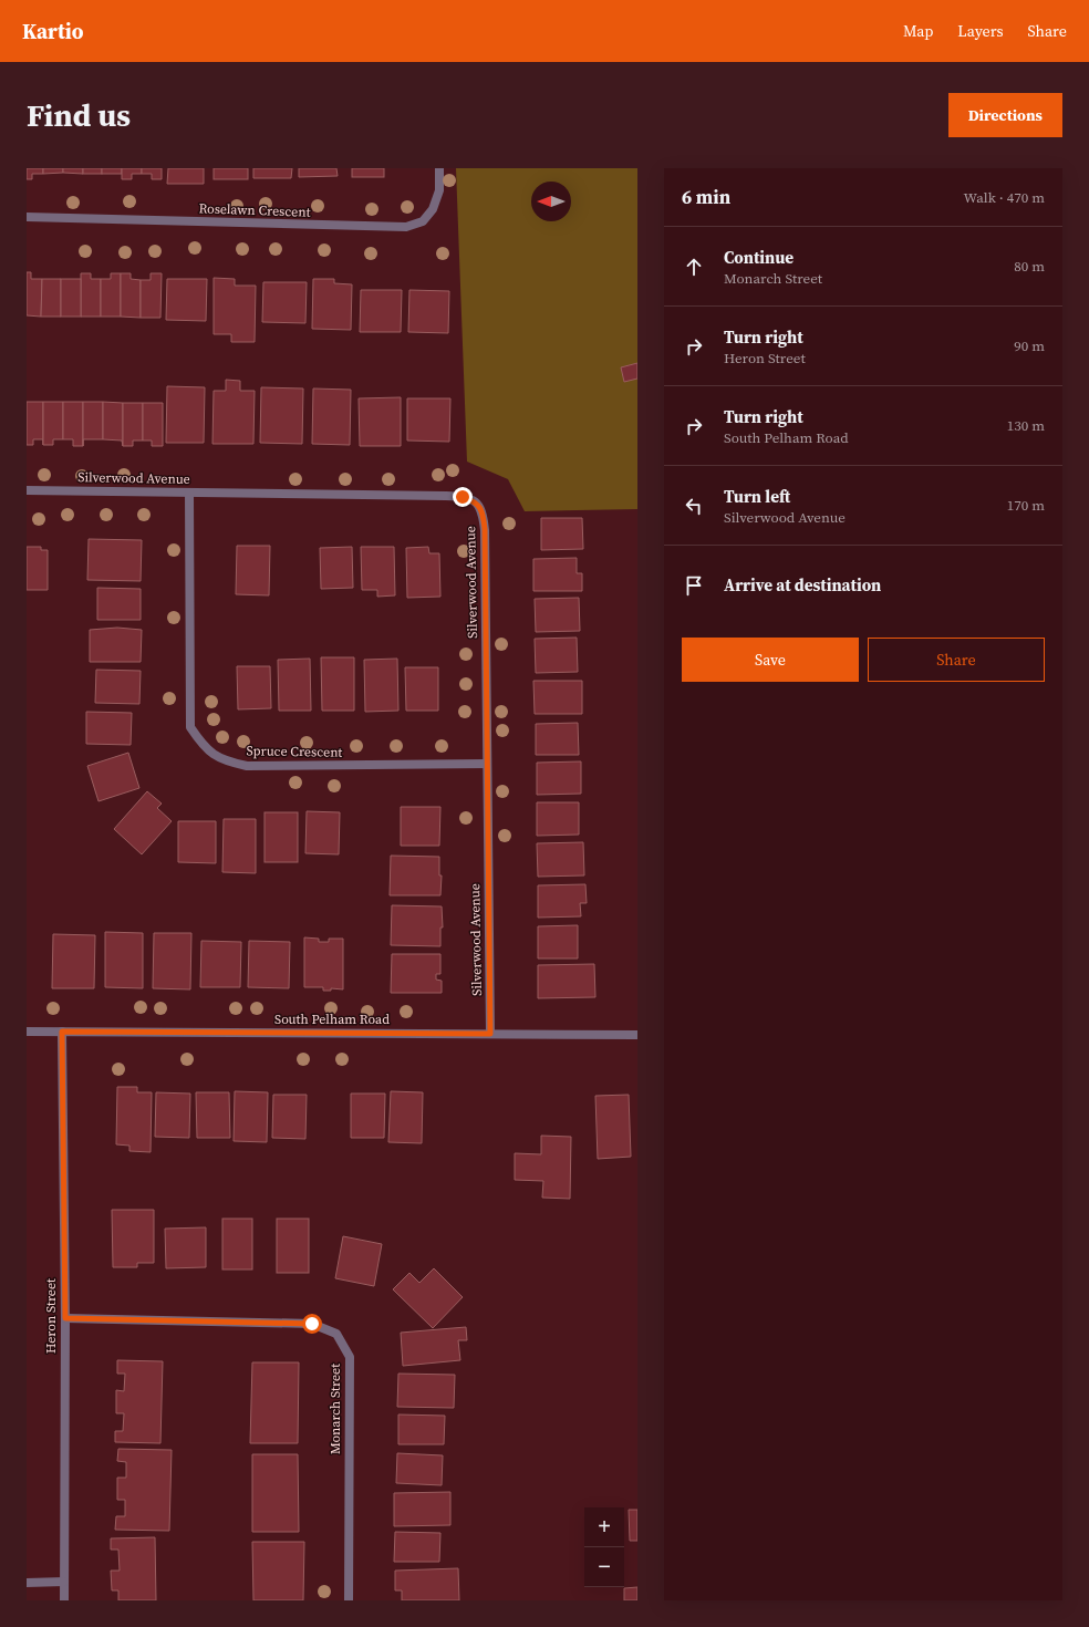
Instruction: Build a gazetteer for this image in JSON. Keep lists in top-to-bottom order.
{
  "streets": {
    "street": [
      "Roselawn Crescent",
      "Silverwood Avenue",
      "Spruce Crescent",
      "South Pelham Road",
      "Heron Street",
      "Monarch Street"
    ]
  },
  "crossings": [
    ["Silverwood Avenue", "Spruce Crescent"],
    ["Silverwood Avenue", "South Pelham Road"],
    ["South Pelham Road", "Heron Street"],
    ["Heron Street", "Monarch Street"]
  ],
  "north": "left",
  "page": {
    "header": "Kartio",
    "nav": ["Map", "Layers", "Share"],
    "buttons": [
      "Directions",
      ["Save", "Share"]
    ],
    "title": "Find us",
    "heading": ["6 min", "Walk · 470 m"],
    "list": [
      ["Continue", "Monarch Street", "80 m"],
      ["Turn right", "Heron Street", "90 m"],
      ["Turn right", "South Pelham Road", "130 m"],
      ["Turn left", "Silverwood Avenue", "170 m"],
      "Arrive at destination"
    ],
    "map_buttons": ["+", "−"]
  }
}
